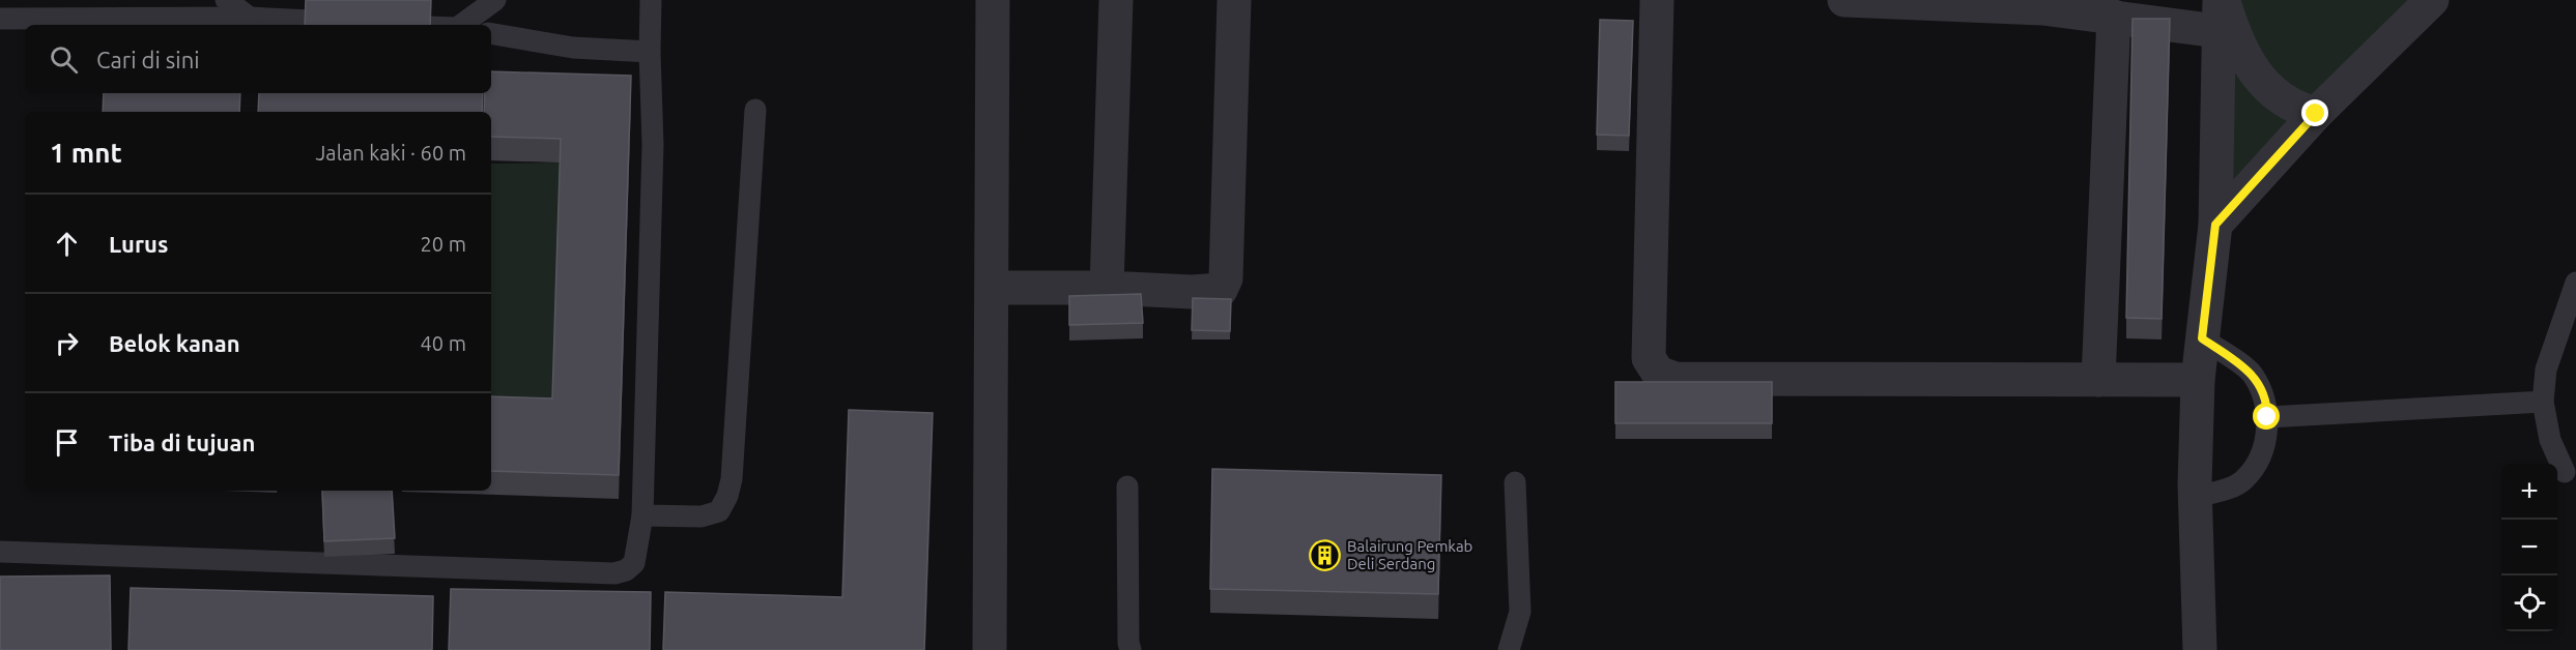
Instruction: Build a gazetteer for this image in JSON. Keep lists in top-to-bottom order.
{
  "places": {
    "building": ["Balairung Pemkab Deli Serdang"]
  },
  "page": {
    "search": "Cari di sini",
    "heading": ["1 mnt", "Jalan kaki · 60 m"],
    "list": [
      ["Lurus", "20 m"],
      ["Belok kanan", "40 m"],
      "Tiba di tujuan"
    ],
    "map_buttons": ["+", "−"]
  }
}
